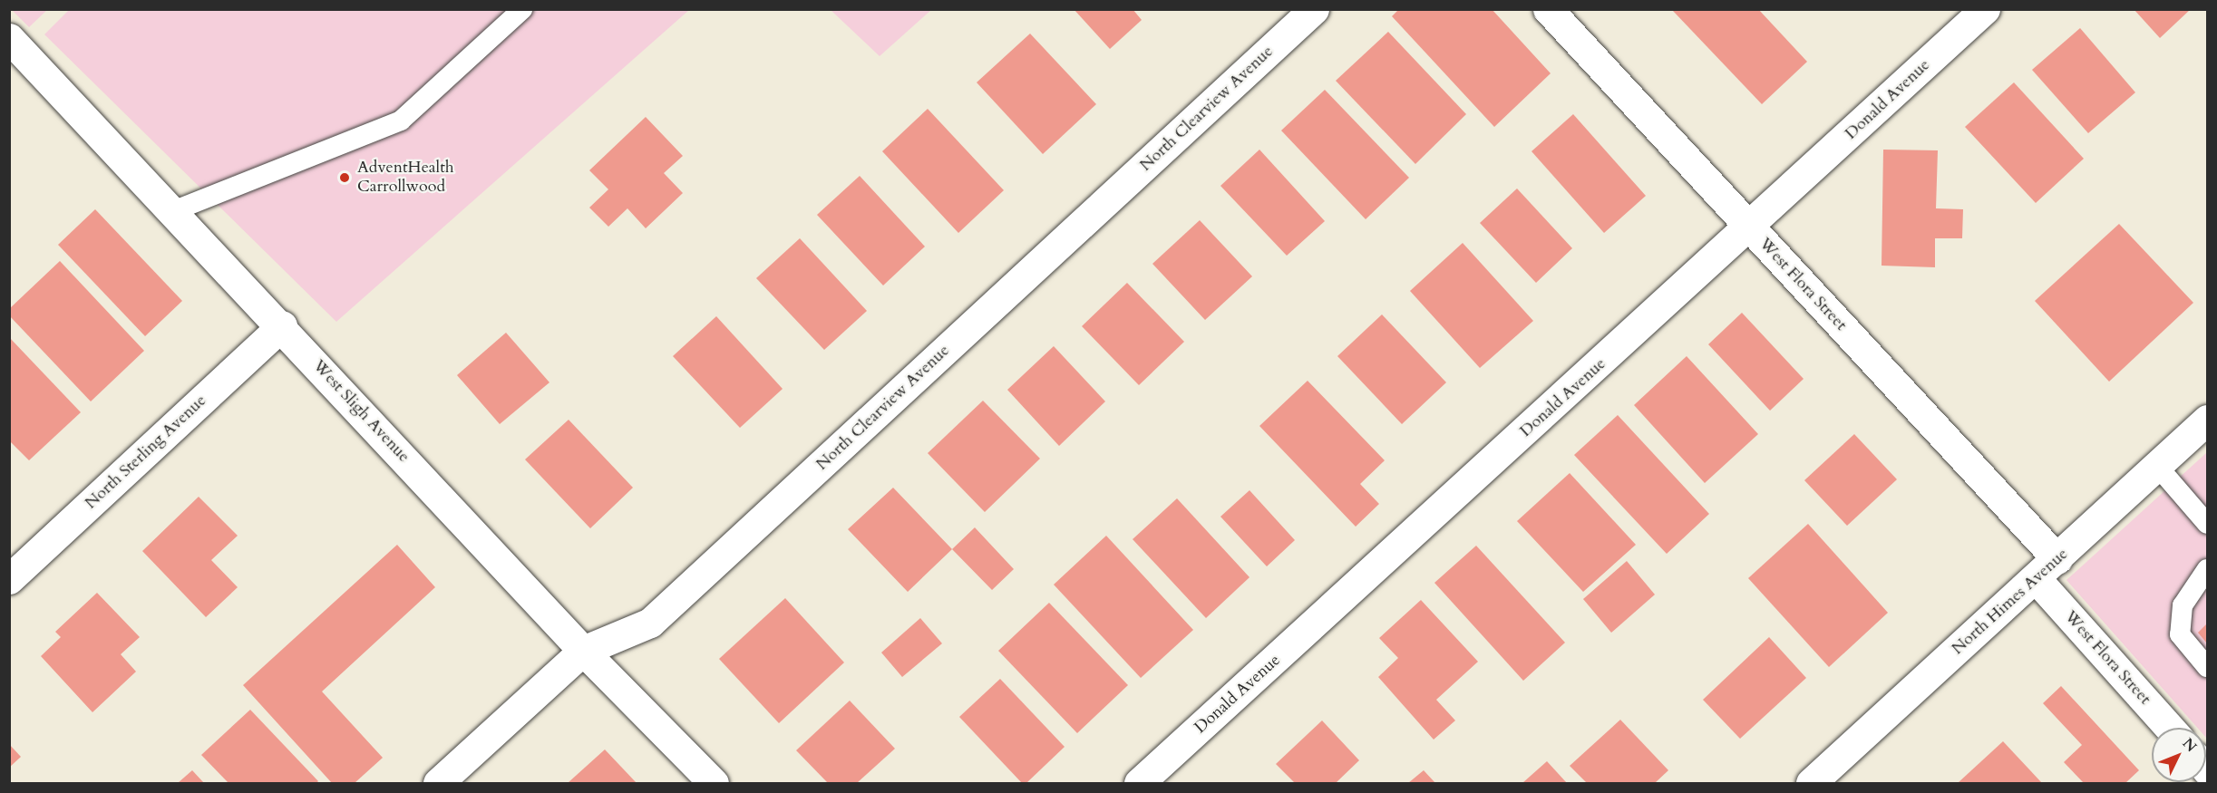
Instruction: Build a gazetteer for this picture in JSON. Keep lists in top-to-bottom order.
{
  "streets": {
    "street": [
      "Donald Avenue",
      "North Clearview Avenue",
      "West Flora Street",
      "West Sligh Avenue",
      "North Sterling Avenue",
      "North Himes Avenue"
    ]
  },
  "crossings": [
    ["Donald Avenue", "West Flora Street"],
    ["North Clearview Avenue", "West Sligh Avenue"],
    ["West Flora Street", "North Himes Avenue"],
    ["West Sligh Avenue", "North Sterling Avenue"]
  ],
  "places": ["AdventHealth Carrollwood"],
  "north": "top right"
}
